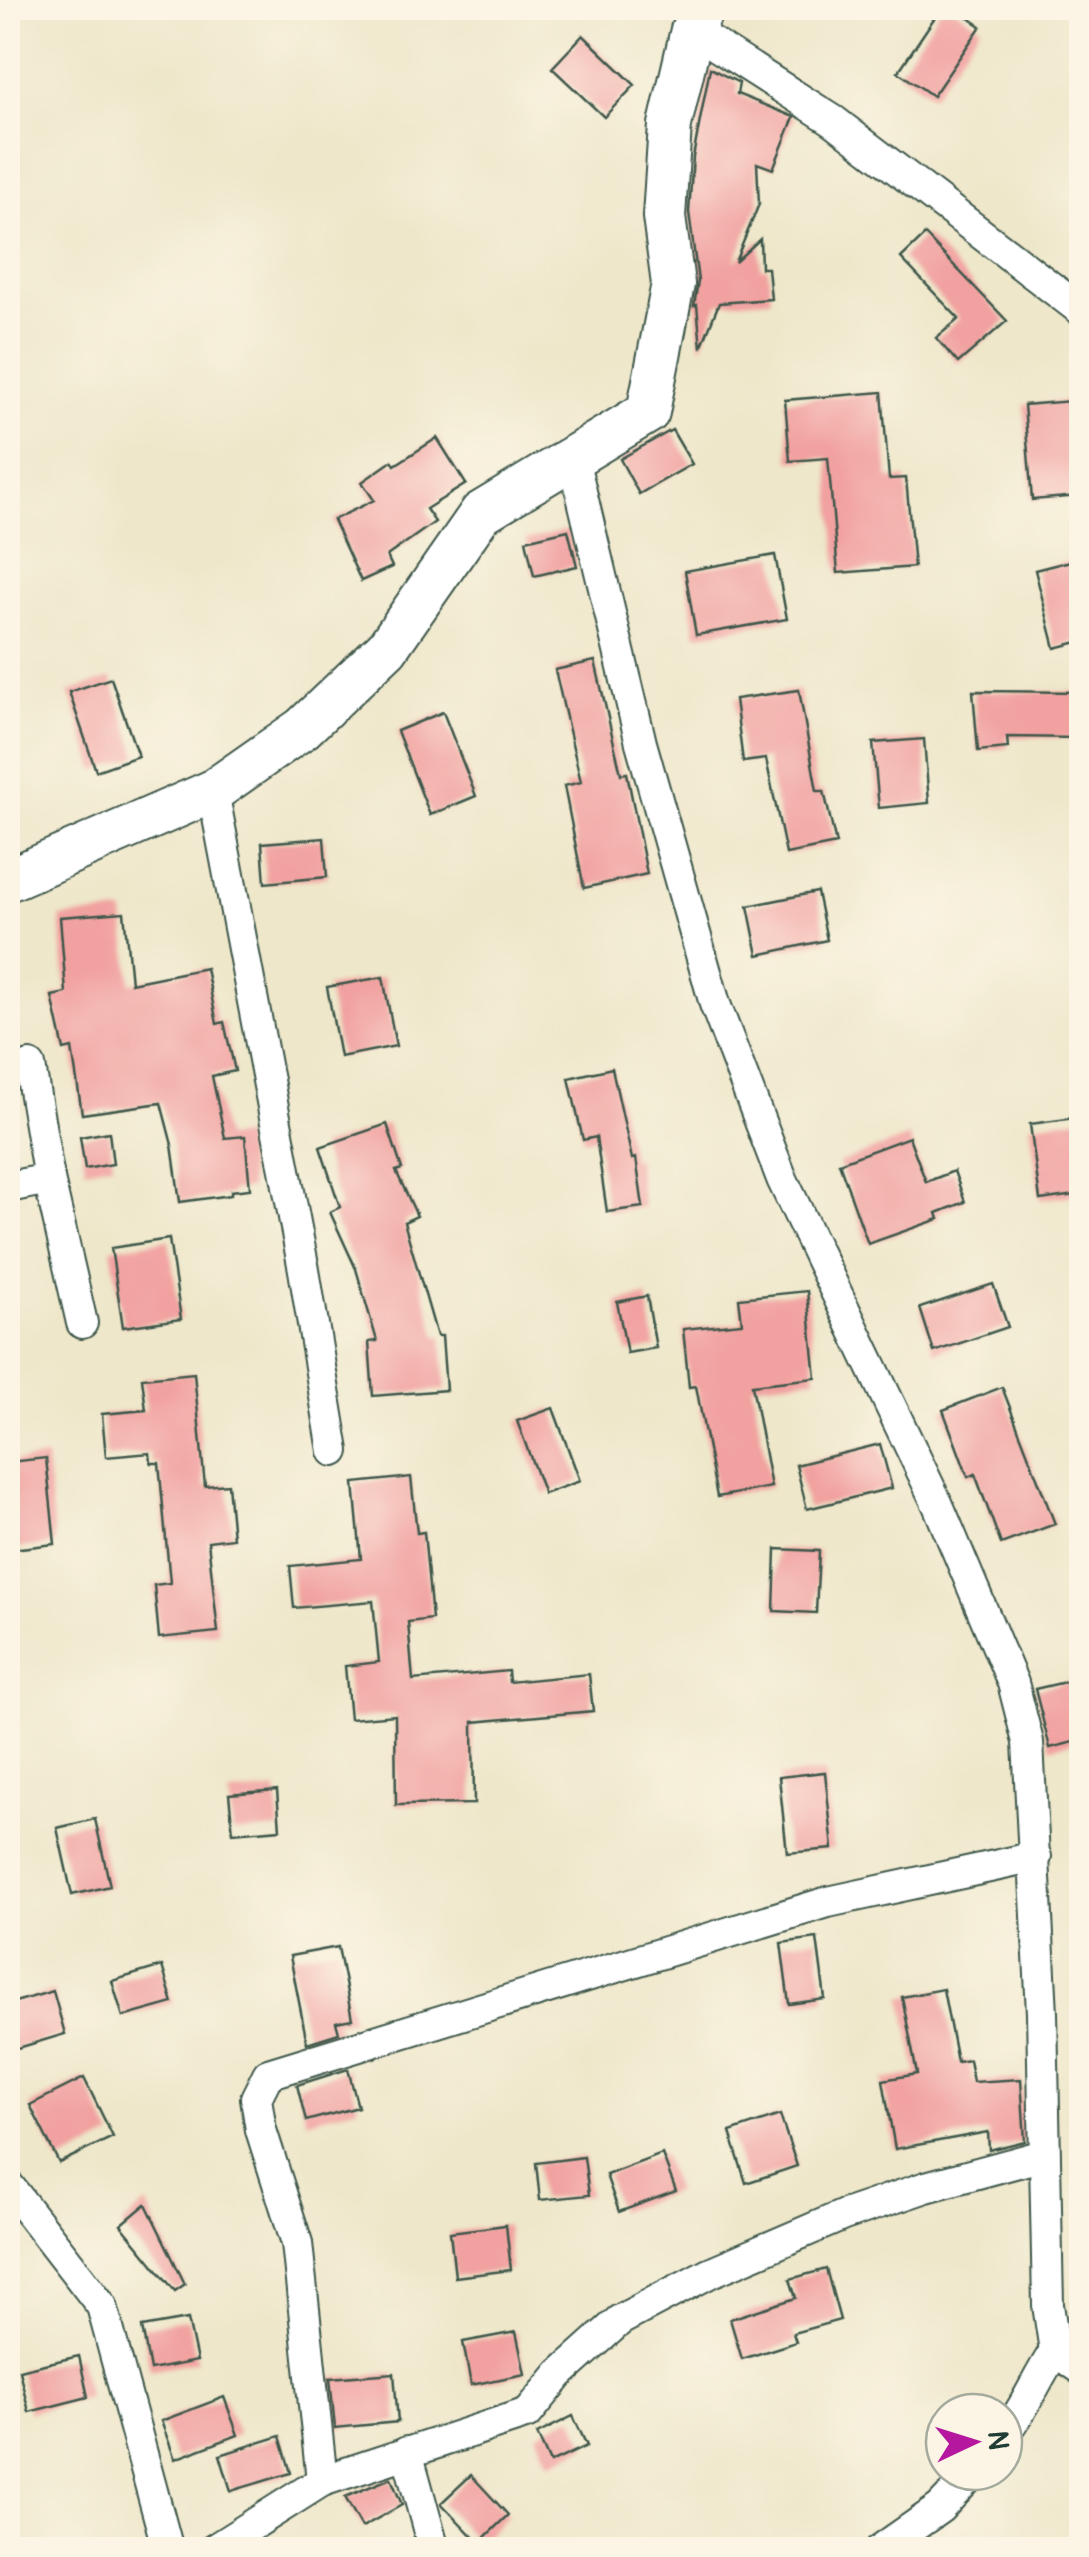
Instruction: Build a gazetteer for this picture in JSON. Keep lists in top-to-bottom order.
{
  "north": "right"
}
